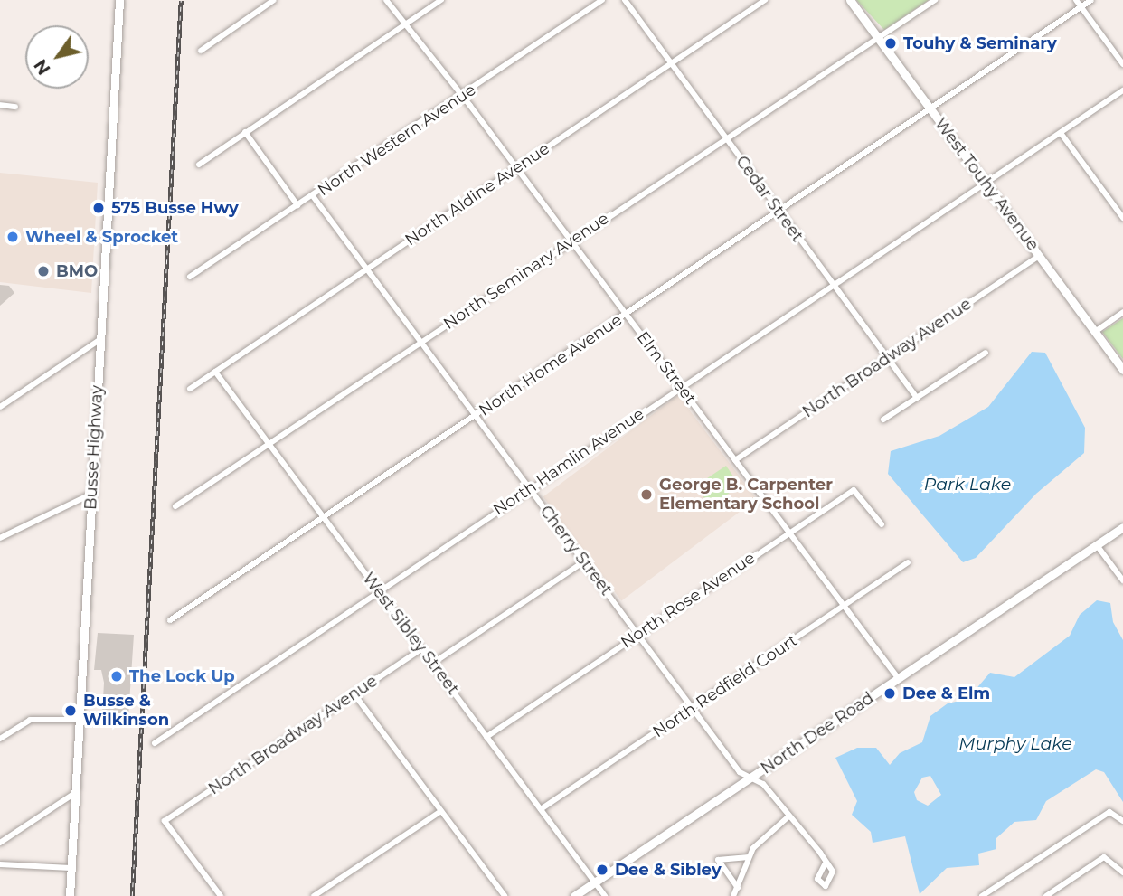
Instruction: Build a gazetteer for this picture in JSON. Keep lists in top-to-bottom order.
{
  "streets": {
    "main road": ["West Touhy Avenue", "Busse Highway", "North Dee Road"],
    "street": [
      "North Western Avenue",
      "North Aldine Avenue",
      "Cedar Street",
      "North Seminary Avenue",
      "North Broadway Avenue",
      "North Home Avenue",
      "Elm Street",
      "North Hamlin Avenue",
      "Cherry Street",
      "North Rose Avenue",
      "West Sibley Street",
      "North Redfield Court"
    ]
  },
  "crossings": [
    ["North Western Avenue", "Elm Street"],
    ["North Western Avenue", "Cherry Street"],
    ["West Touhy Avenue", "North Seminary Avenue"],
    ["West Touhy Avenue", "North Broadway Avenue"],
    ["West Touhy Avenue", "North Home Avenue"],
    ["West Touhy Avenue", "North Hamlin Avenue"],
    ["North Aldine Avenue", "Cedar Street"],
    ["North Aldine Avenue", "Elm Street"],
    ["North Aldine Avenue", "Cherry Street"],
    ["North Aldine Avenue", "West Sibley Street"],
    ["Cedar Street", "North Seminary Avenue"],
    ["Cedar Street", "North Broadway Avenue"],
    ["Cedar Street", "North Home Avenue"],
    ["Cedar Street", "North Hamlin Avenue"],
    ["North Seminary Avenue", "Elm Street"],
    ["North Seminary Avenue", "Cherry Street"],
    ["North Seminary Avenue", "West Sibley Street"],
    ["North Broadway Avenue", "Elm Street"],
    ["North Broadway Avenue", "West Sibley Street"],
    ["North Home Avenue", "Elm Street"],
    ["North Home Avenue", "Cherry Street"],
    ["North Home Avenue", "West Sibley Street"],
    ["Elm Street", "North Hamlin Avenue"],
    ["Elm Street", "North Rose Avenue"],
    ["Elm Street", "North Redfield Court"],
    ["Elm Street", "North Dee Road"],
    ["North Hamlin Avenue", "Cherry Street"],
    ["North Hamlin Avenue", "West Sibley Street"],
    ["Cherry Street", "North Rose Avenue"],
    ["Cherry Street", "North Redfield Court"],
    ["Cherry Street", "North Dee Road"],
    ["North Rose Avenue", "West Sibley Street"],
    ["West Sibley Street", "North Redfield Court"],
    ["West Sibley Street", "North Dee Road"]
  ],
  "water": ["Park Lake", "Murphy Lake"],
  "places": [
    "Touhy & Seminary",
    "575 Busse Hwy",
    "Wheel & Sprocket",
    "BMO",
    "George B. Carpenter Elementary School",
    "The Lock Up",
    "Dee & Elm",
    "Busse & Wilkinson",
    "Dee & Sibley"
  ],
  "north": "bottom left"
}
